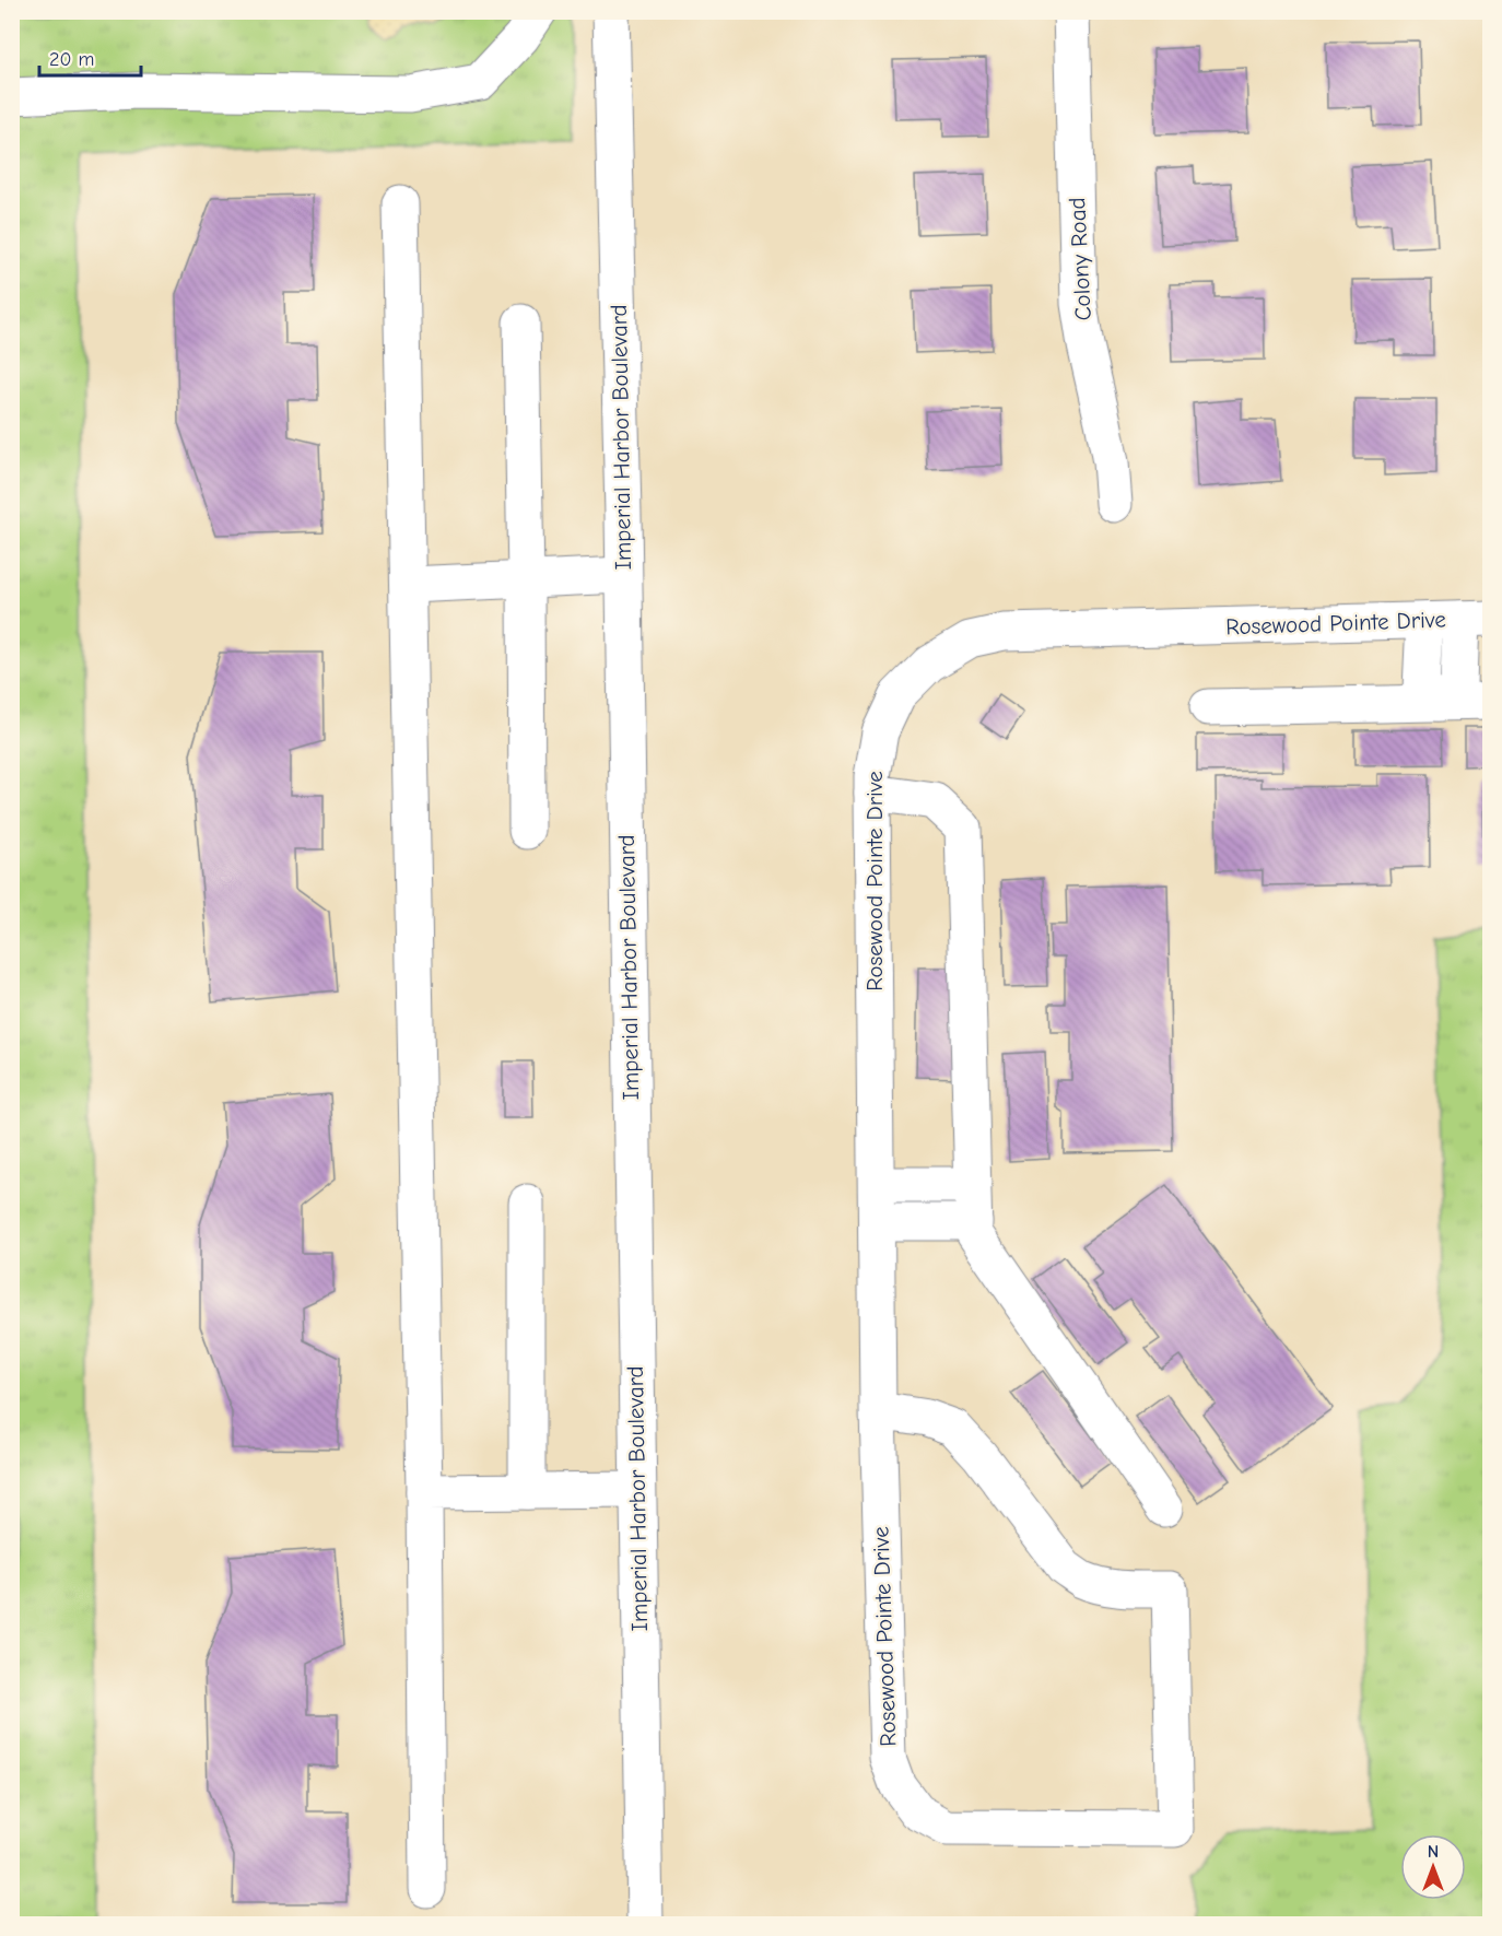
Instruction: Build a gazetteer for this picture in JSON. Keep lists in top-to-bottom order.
{
  "streets": {
    "street": ["Colony Road", "Imperial Harbor Boulevard", "Rosewood Pointe Drive"]
  },
  "scale_bar": "20 m",
  "north": "top"
}
